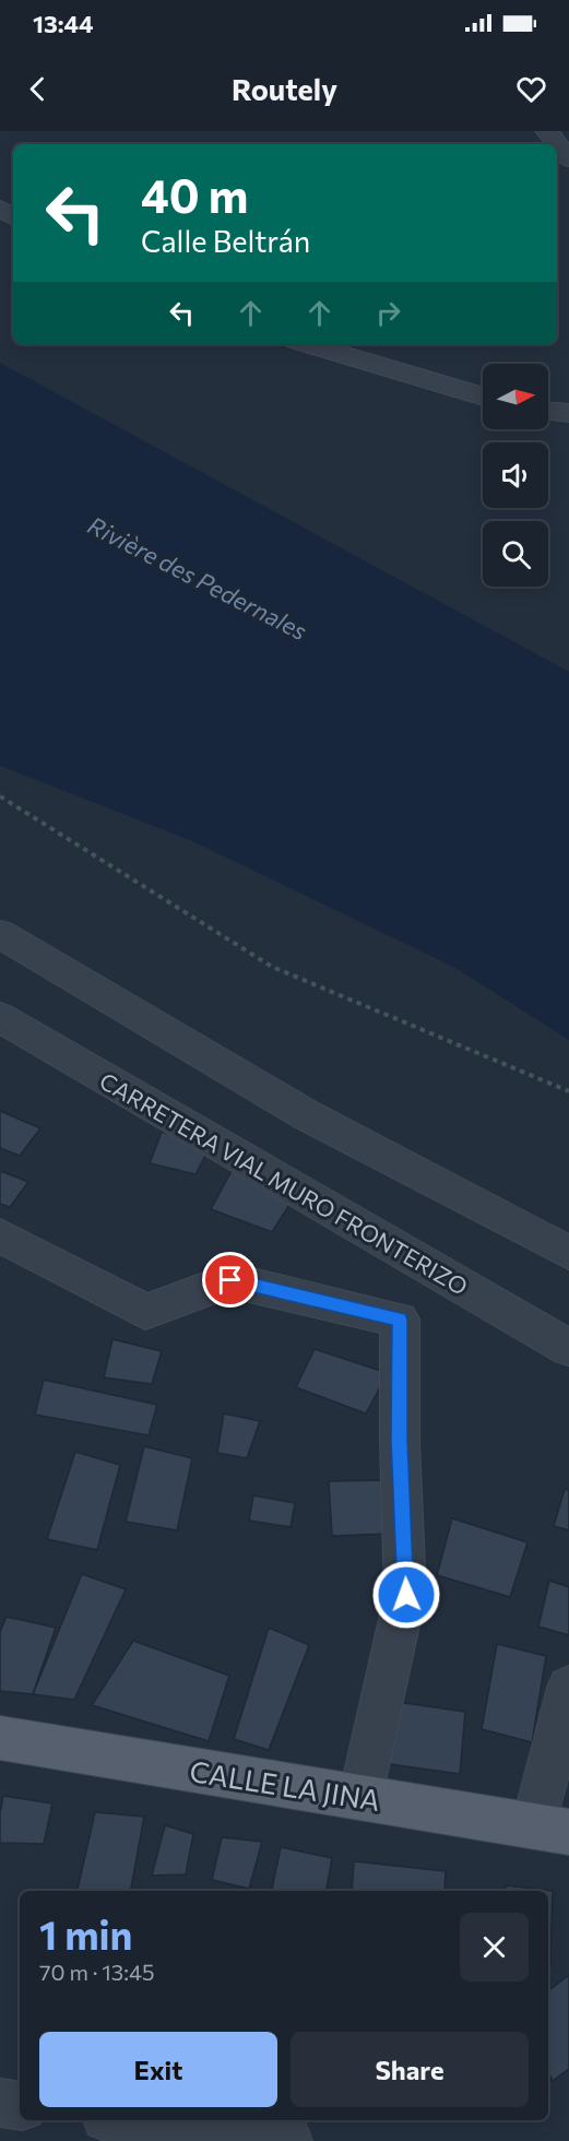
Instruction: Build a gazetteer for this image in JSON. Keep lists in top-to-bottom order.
{
  "streets": {
    "main road": ["CALLE LA JINA"],
    "street": ["CARRETERA VIAL MURO FRONTERIZO"]
  },
  "water": ["Rivière des Pedernales"],
  "north": "right",
  "page": {
    "status": "13:44",
    "header": "Routely",
    "turn": ["40 m", "Calle Beltrán"],
    "heading": ["1 min", "70 m · 13:45"],
    "buttons": ["Exit", "Share"]
  }
}
